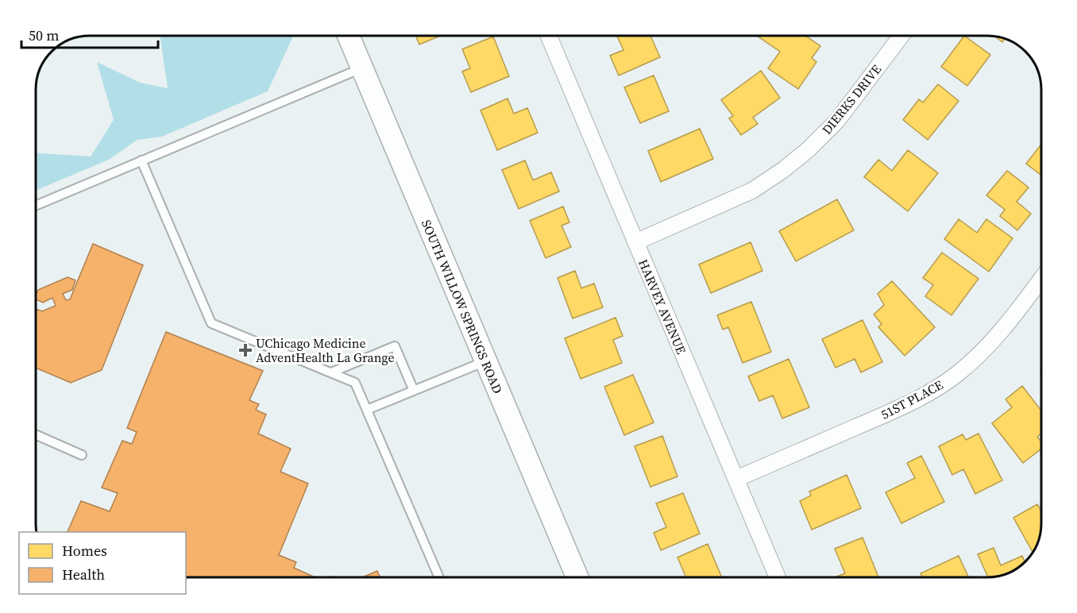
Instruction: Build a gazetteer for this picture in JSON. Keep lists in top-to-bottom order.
{
  "streets": {
    "street": [
      "DIERKS DRIVE",
      "SOUTH WILLOW SPRINGS ROAD",
      "HARVEY AVENUE",
      "51ST PLACE"
    ]
  },
  "crossings": [
    ["DIERKS DRIVE", "HARVEY AVENUE"],
    ["HARVEY AVENUE", "51ST PLACE"]
  ],
  "places": {
    "health": ["UChicago Medicine AdventHealth La Grange"]
  },
  "legend": ["Homes", "Health"],
  "scale_bar": "50 m"
}
